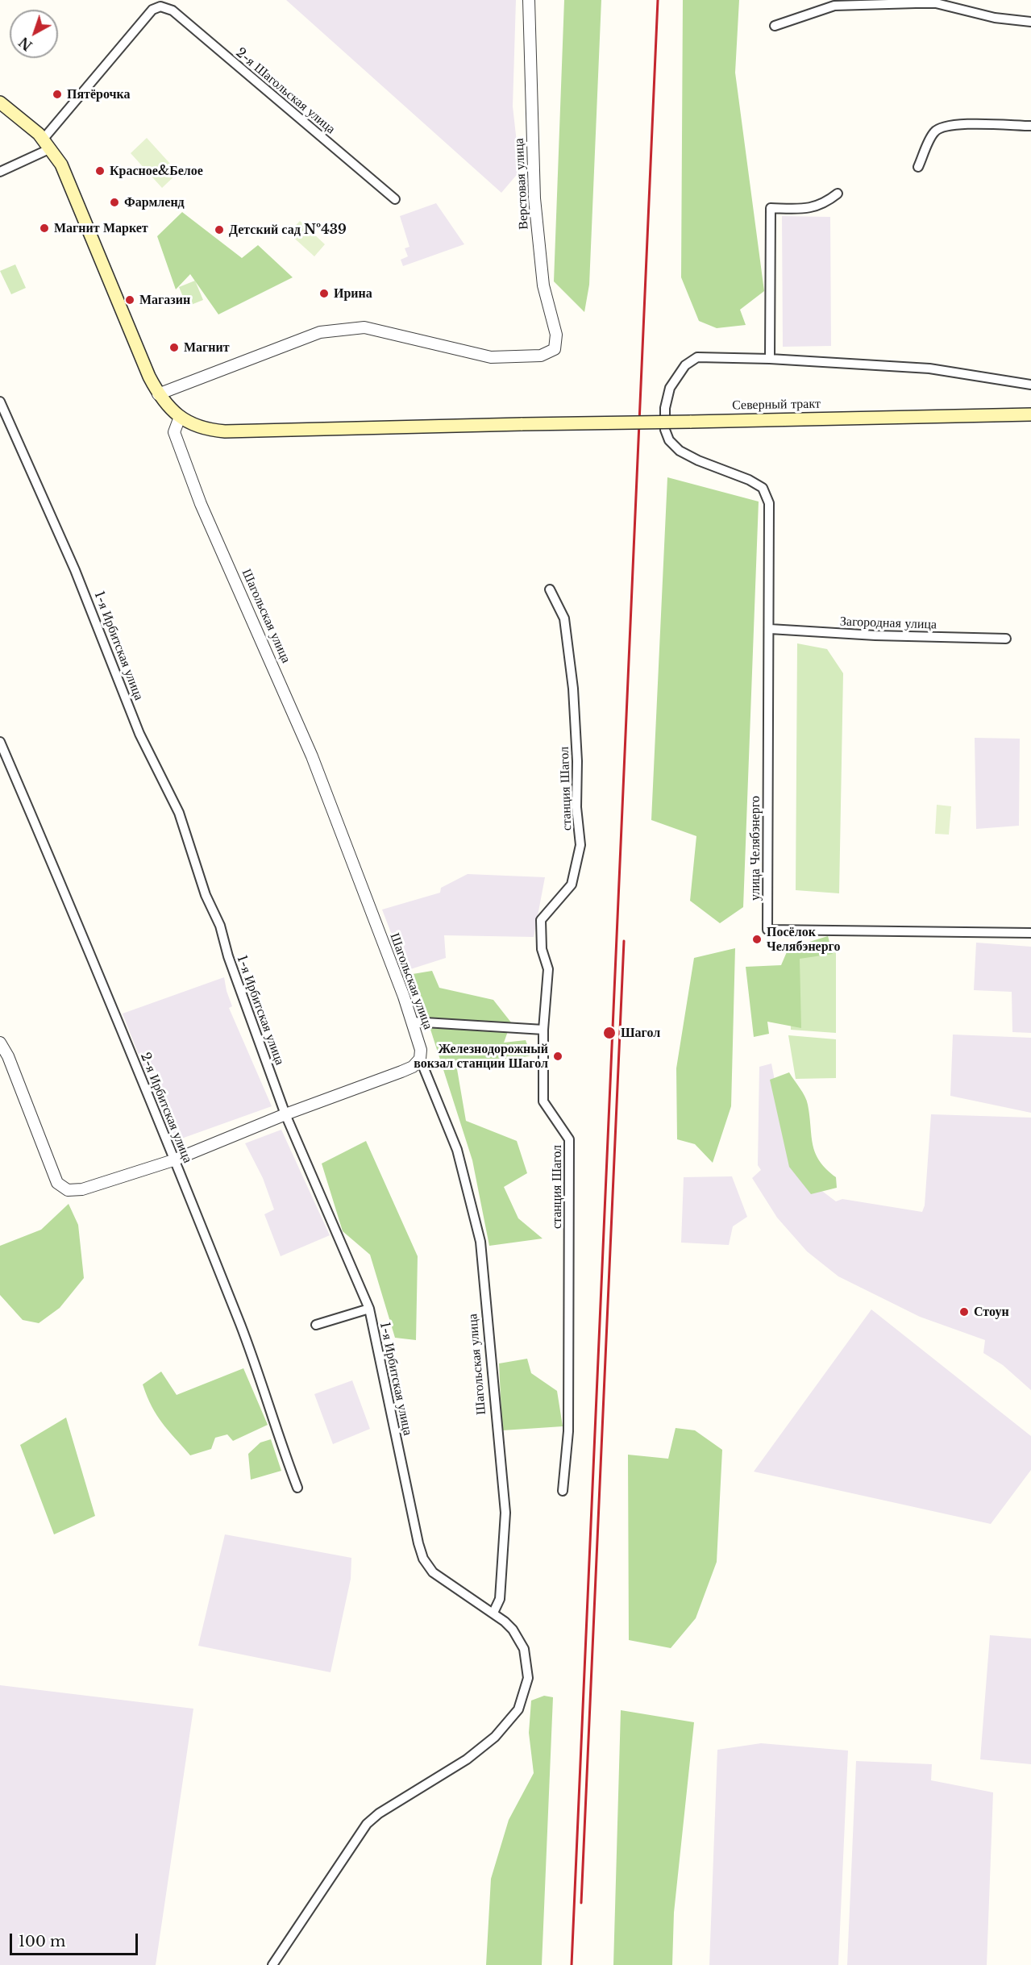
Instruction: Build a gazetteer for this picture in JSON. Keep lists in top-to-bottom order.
{
  "streets": {
    "main road": ["Северный тракт"],
    "street": [
      "2-я Шагольская улица",
      "Верстовая улица",
      "Шагольская улица",
      "Загородная улица",
      "1-я Ирбитская улица",
      "станция Шагол",
      "улица Челябэнерго",
      "2-я Ирбитская улица"
    ]
  },
  "crossings": [
    ["Верстовая улица", "Северный тракт"],
    ["Северный тракт", "Шагольская улица"],
    ["Шагольская улица", "1-я Ирбитская улица"],
    ["Загородная улица", "улица Челябэнерго"]
  ],
  "places": [
    "Пятёрочка",
    "Красное&Белое",
    "Фармленд",
    "Магнит Маркет",
    "Детский сад №439",
    "Ирина",
    "Магазин",
    "Магнит",
    "Посёлок Челябэнерго",
    "Шагол",
    "Железнодорожный вокзал станции Шагол",
    "Стоун"
  ],
  "scale_bar": "100 m",
  "north": "bottom left"
}
